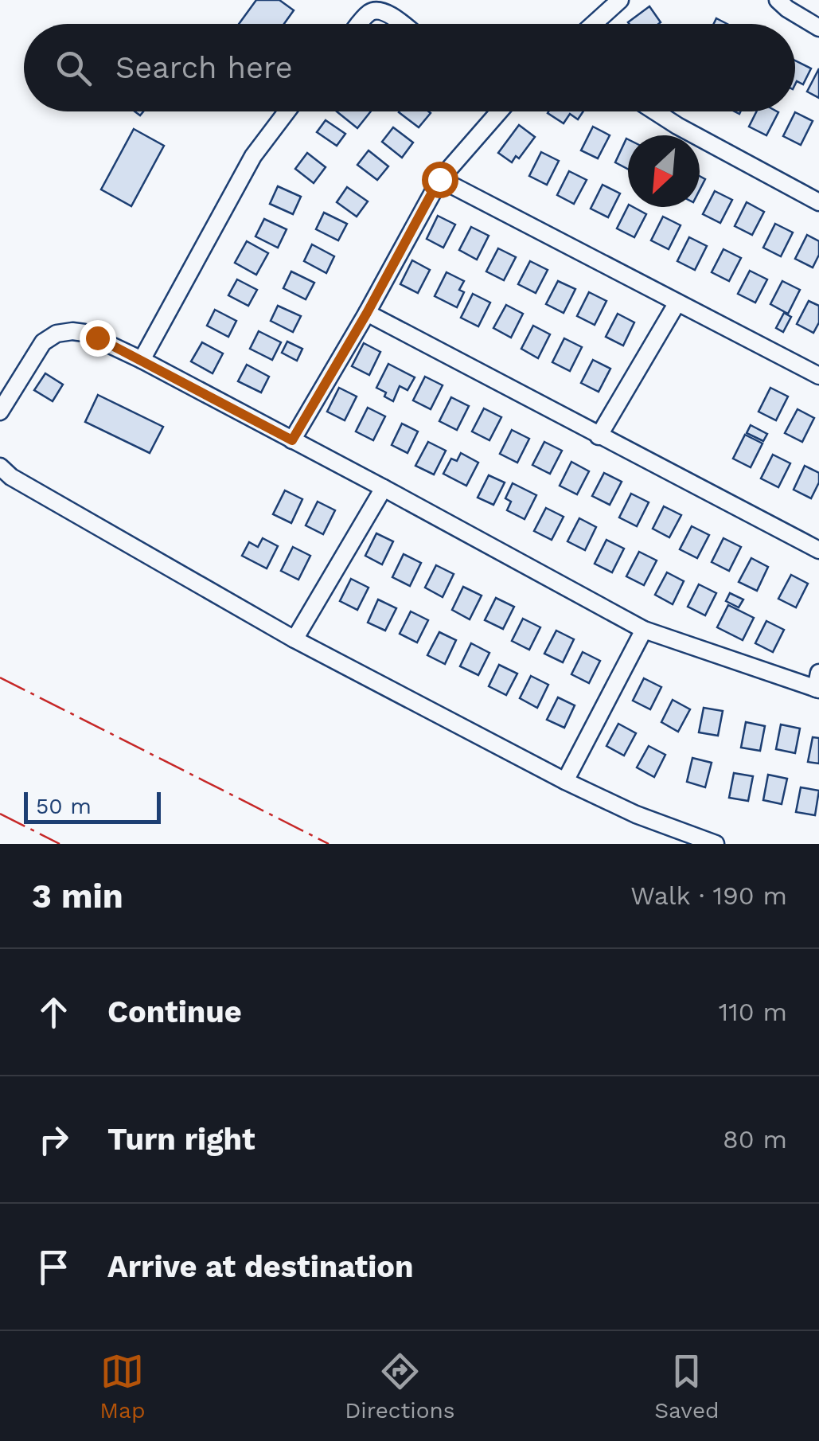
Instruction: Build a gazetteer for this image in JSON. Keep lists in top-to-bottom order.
{
  "scale_bar": "50 m",
  "north": "bottom left",
  "page": {
    "search": "Search here",
    "scale": "50 m",
    "heading": ["3 min", "Walk · 190 m"],
    "list": [
      ["Continue", "110 m"],
      ["Turn right", "80 m"],
      "Arrive at destination"
    ],
    "nav": ["Map", "Directions", "Saved"]
  }
}
